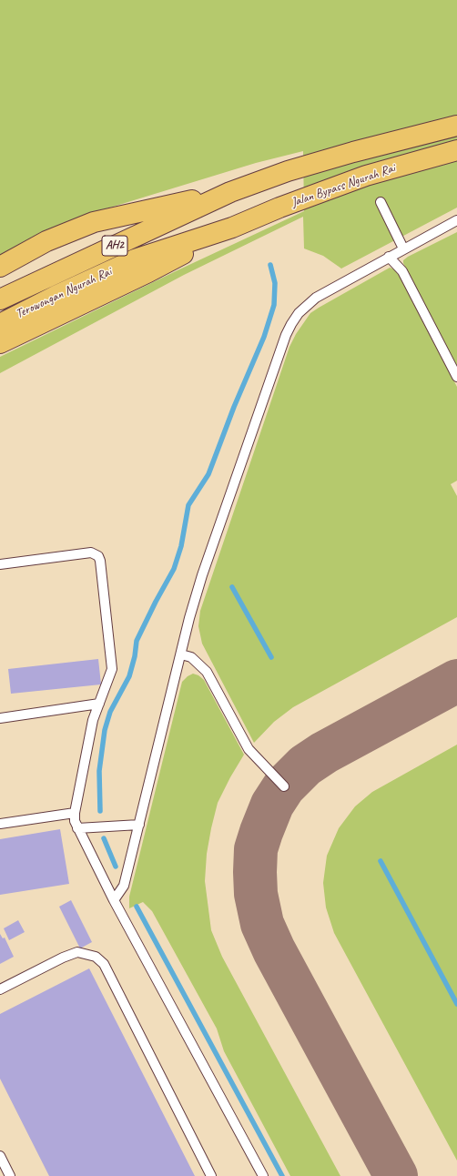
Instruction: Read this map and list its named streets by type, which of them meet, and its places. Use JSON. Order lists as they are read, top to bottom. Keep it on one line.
{"streets":{"highway":["Jalan Bypass Ngurah Rai","AH2","Terowongan Ngurah Rai"]},"crossings":[["Jalan Bypass Ngurah Rai","Terowongan Ngurah Rai"]]}
